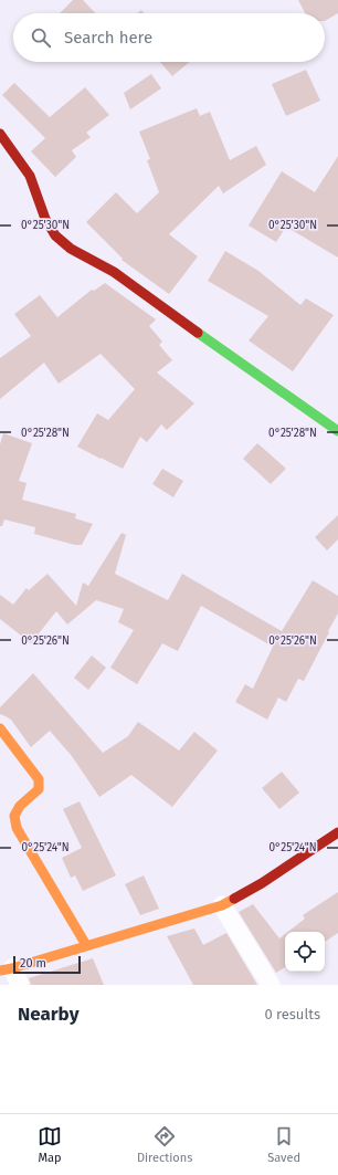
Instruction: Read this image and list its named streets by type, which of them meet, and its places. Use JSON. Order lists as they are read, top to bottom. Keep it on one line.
{"scale_bar":"20 m","page":{"search":"Search here","scale":"20 m","heading":["Nearby","0 results"],"nav":["Map","Directions","Saved"]},"coordinates":["0°25'30\"N","0°25'28\"N","0°25'26\"N","0°25'24\"N"]}
